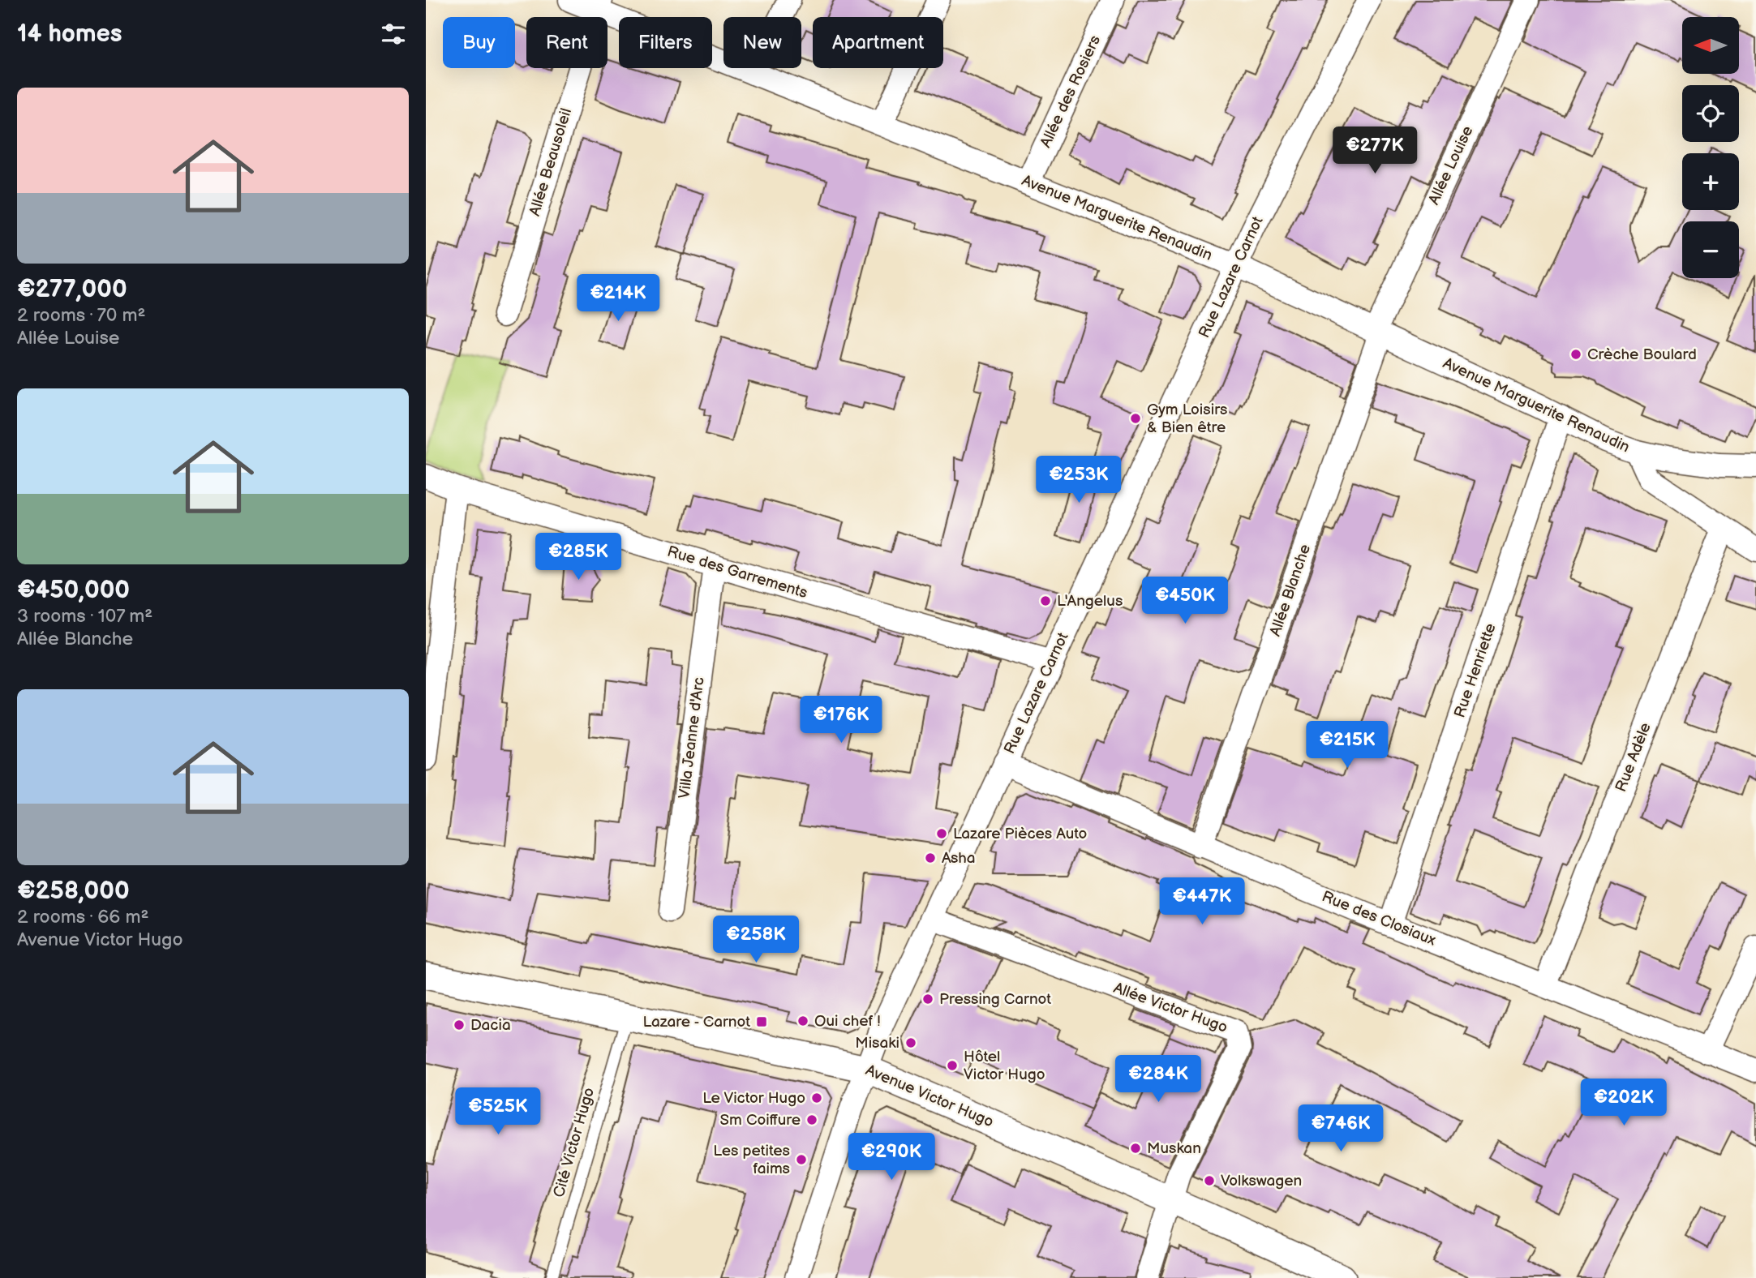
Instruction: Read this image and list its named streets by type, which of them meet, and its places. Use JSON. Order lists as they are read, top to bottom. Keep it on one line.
{"streets":{"street":["Allée des Rosiers","Allée Beausoleil","Allée Louise","Avenue Marguerite Renaudin","Rue Lazare Carnot","Rue des Garrements","Allée Blanche","Rue Henriette","Villa Jeanne d'Arc","Rue Adèle","Rue des Closiaux","Allée Victor Hugo","Avenue Victor Hugo"],"lane":["Cité Victor Hugo"]},"crossings":[["Allée des Rosiers","Avenue Marguerite Renaudin"],["Allée Beausoleil","Avenue Marguerite Renaudin"],["Allée Louise","Avenue Marguerite Renaudin"],["Allée Louise","Allée Blanche"],["Avenue Marguerite Renaudin","Rue Lazare Carnot"],["Avenue Marguerite Renaudin","Allée Blanche"],["Avenue Marguerite Renaudin","Rue Henriette"],["Rue Lazare Carnot","Rue des Garrements"],["Rue Lazare Carnot","Rue des Closiaux"],["Rue Lazare Carnot","Allée Victor Hugo"],["Rue Lazare Carnot","Avenue Victor Hugo"],["Rue des Garrements","Villa Jeanne d'Arc"],["Allée Blanche","Rue des Closiaux"],["Rue Henriette","Rue des Closiaux"],["Rue Adèle","Rue des Closiaux"],["Allée Victor Hugo","Avenue Victor Hugo"],["Avenue Victor Hugo","Cité Victor Hugo"]],"places":{"other":["Crèche Boulard","Gym Loisirs & Bien être","L'Angelus","Lazare Pièces Auto","Asha","Pressing Carnot","Oui chef !","Dacia","Misaki","Hôtel Victor Hugo","Le Victor Hugo","Sm Coiffure","Muskan","Les petites faims","Volkswagen"],"transit":["Lazare - Carnot"]},"north":"left","page":{"heading":"14 homes","map_buttons":["+","−"],"chip":["Buy","Rent","Filters","New","Apartment"],"list":[{"name":"€277,000","note":"2 rooms · 70 m² · Allée Louise"},{"name":"€450,000","note":"3 rooms · 107 m² · Allée Blanche"},{"name":"€258,000","note":"2 rooms · 66 m² · Avenue Victor Hugo"}],"price":["€277K","€214K","€253K","€285K","€450K","€176K","€215K","€447K","€258K","€284K","€202K","€525K","€746K","€290K"]}}
